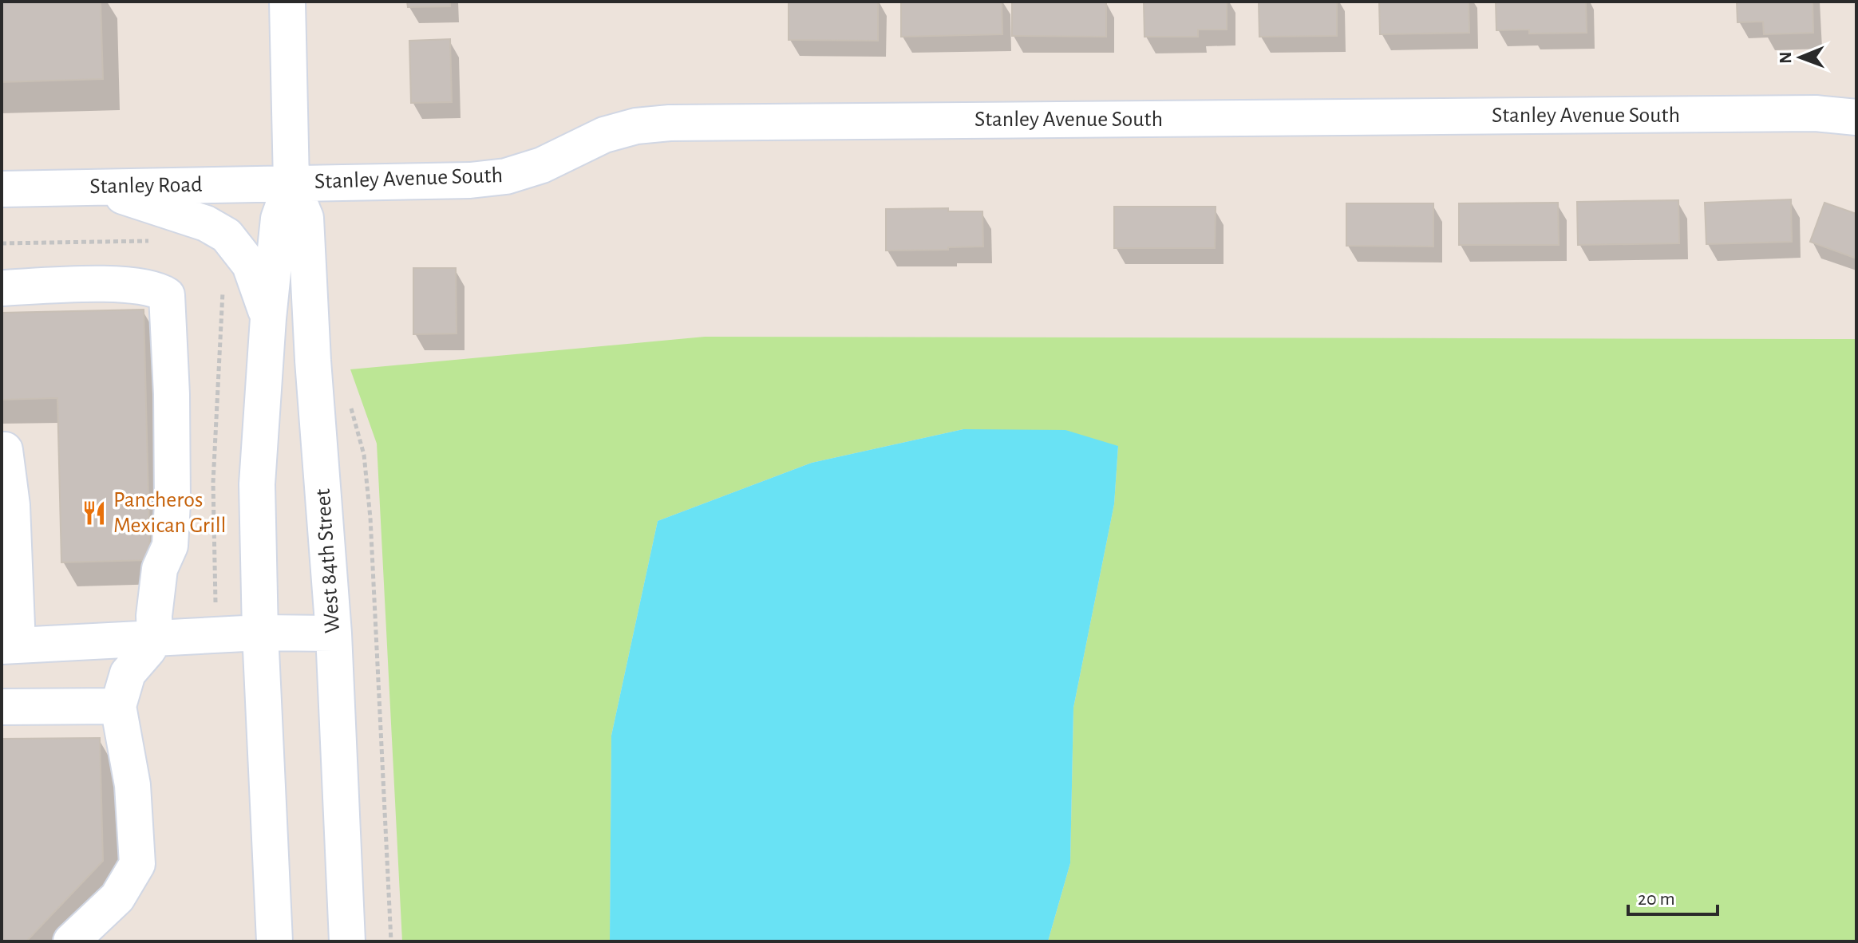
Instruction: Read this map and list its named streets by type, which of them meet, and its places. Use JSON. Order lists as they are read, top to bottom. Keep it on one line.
{"streets":{"street":["Stanley Avenue South","Stanley Road","West 84th Street"]},"crossings":[["Stanley Avenue South","Stanley Road"],["Stanley Avenue South","West 84th Street"],["Stanley Road","West 84th Street"]],"places":{"restaurant":["Pancheros Mexican Grill"]},"scale_bar":"20 m","north":"left"}
